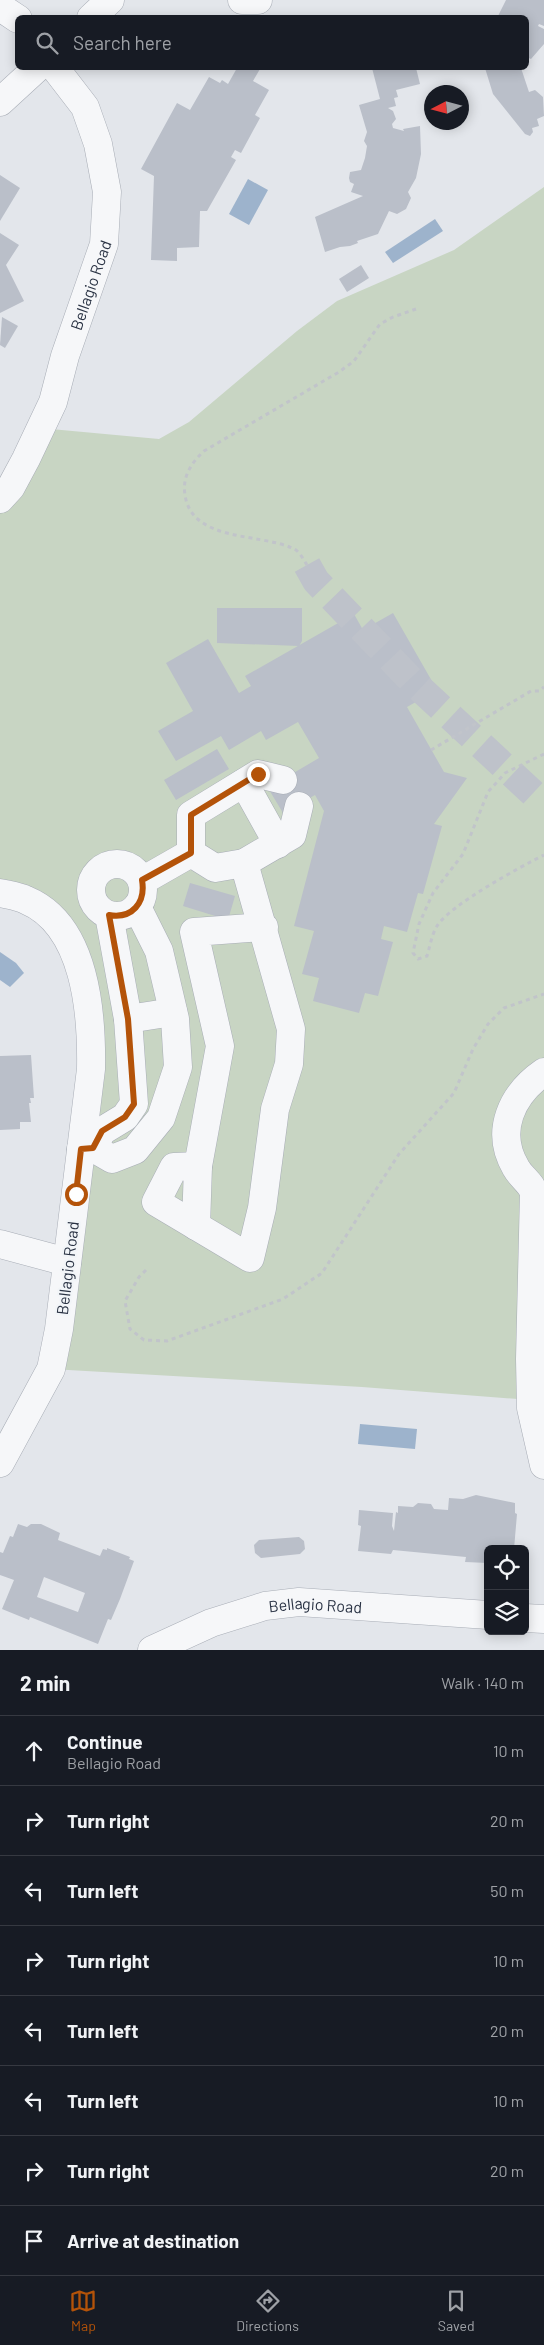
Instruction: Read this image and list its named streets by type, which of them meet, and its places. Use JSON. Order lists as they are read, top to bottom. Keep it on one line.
{"streets":{"street":["Bellagio Road"]},"north":"left","page":{"search":"Search here","heading":["2 min","Walk · 140 m"],"list":[["Continue","Bellagio Road","10 m"],["Turn right","20 m"],["Turn left","50 m"],["Turn right","10 m"],["Turn left","20 m"],["Turn left","10 m"],["Turn right","20 m"],"Arrive at destination"],"nav":["Map","Directions","Saved"]}}
